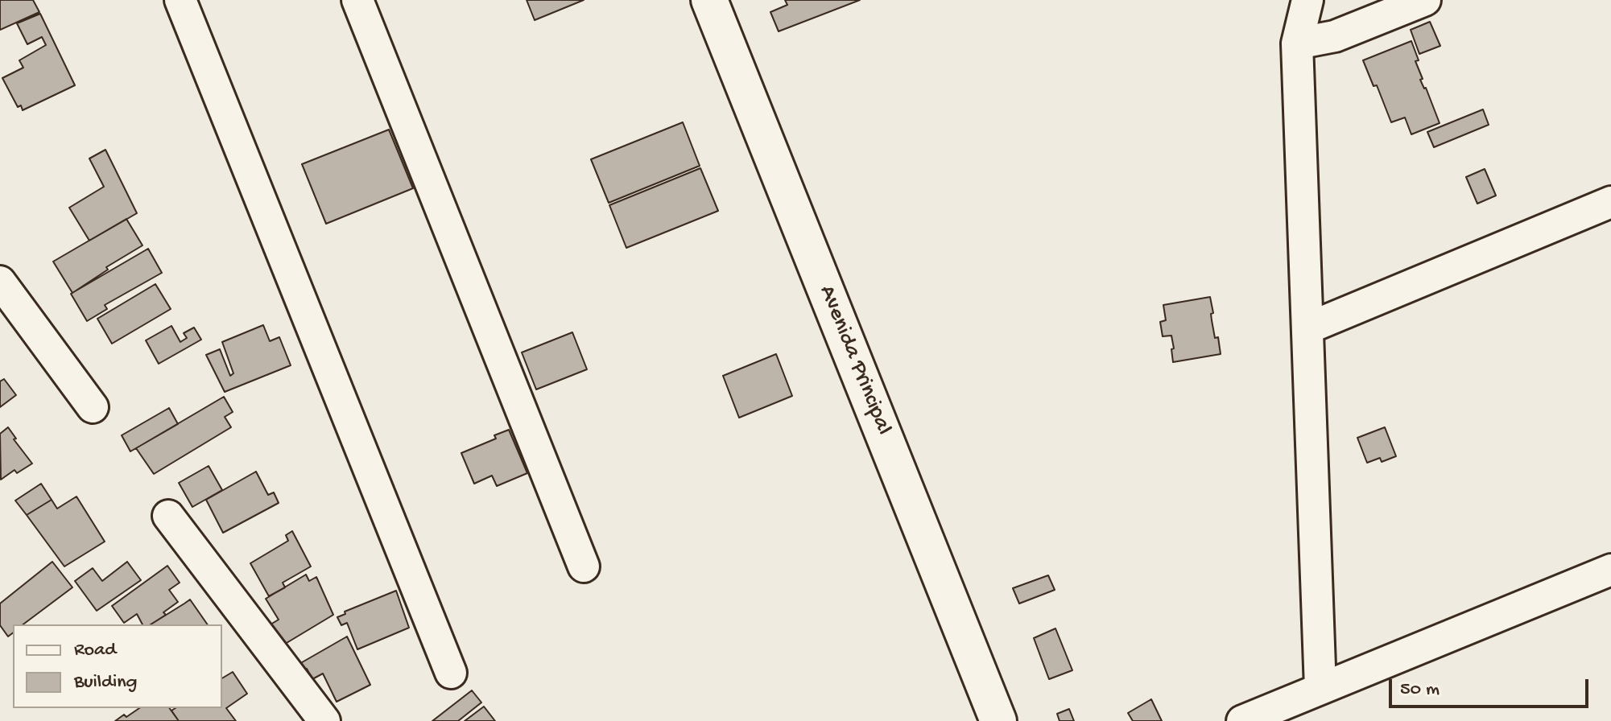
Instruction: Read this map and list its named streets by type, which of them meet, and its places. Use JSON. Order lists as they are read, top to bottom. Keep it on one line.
{"streets":{"street":["Avenida Principal"]},"legend":["Road","Building"],"scale_bar":"50 m"}
